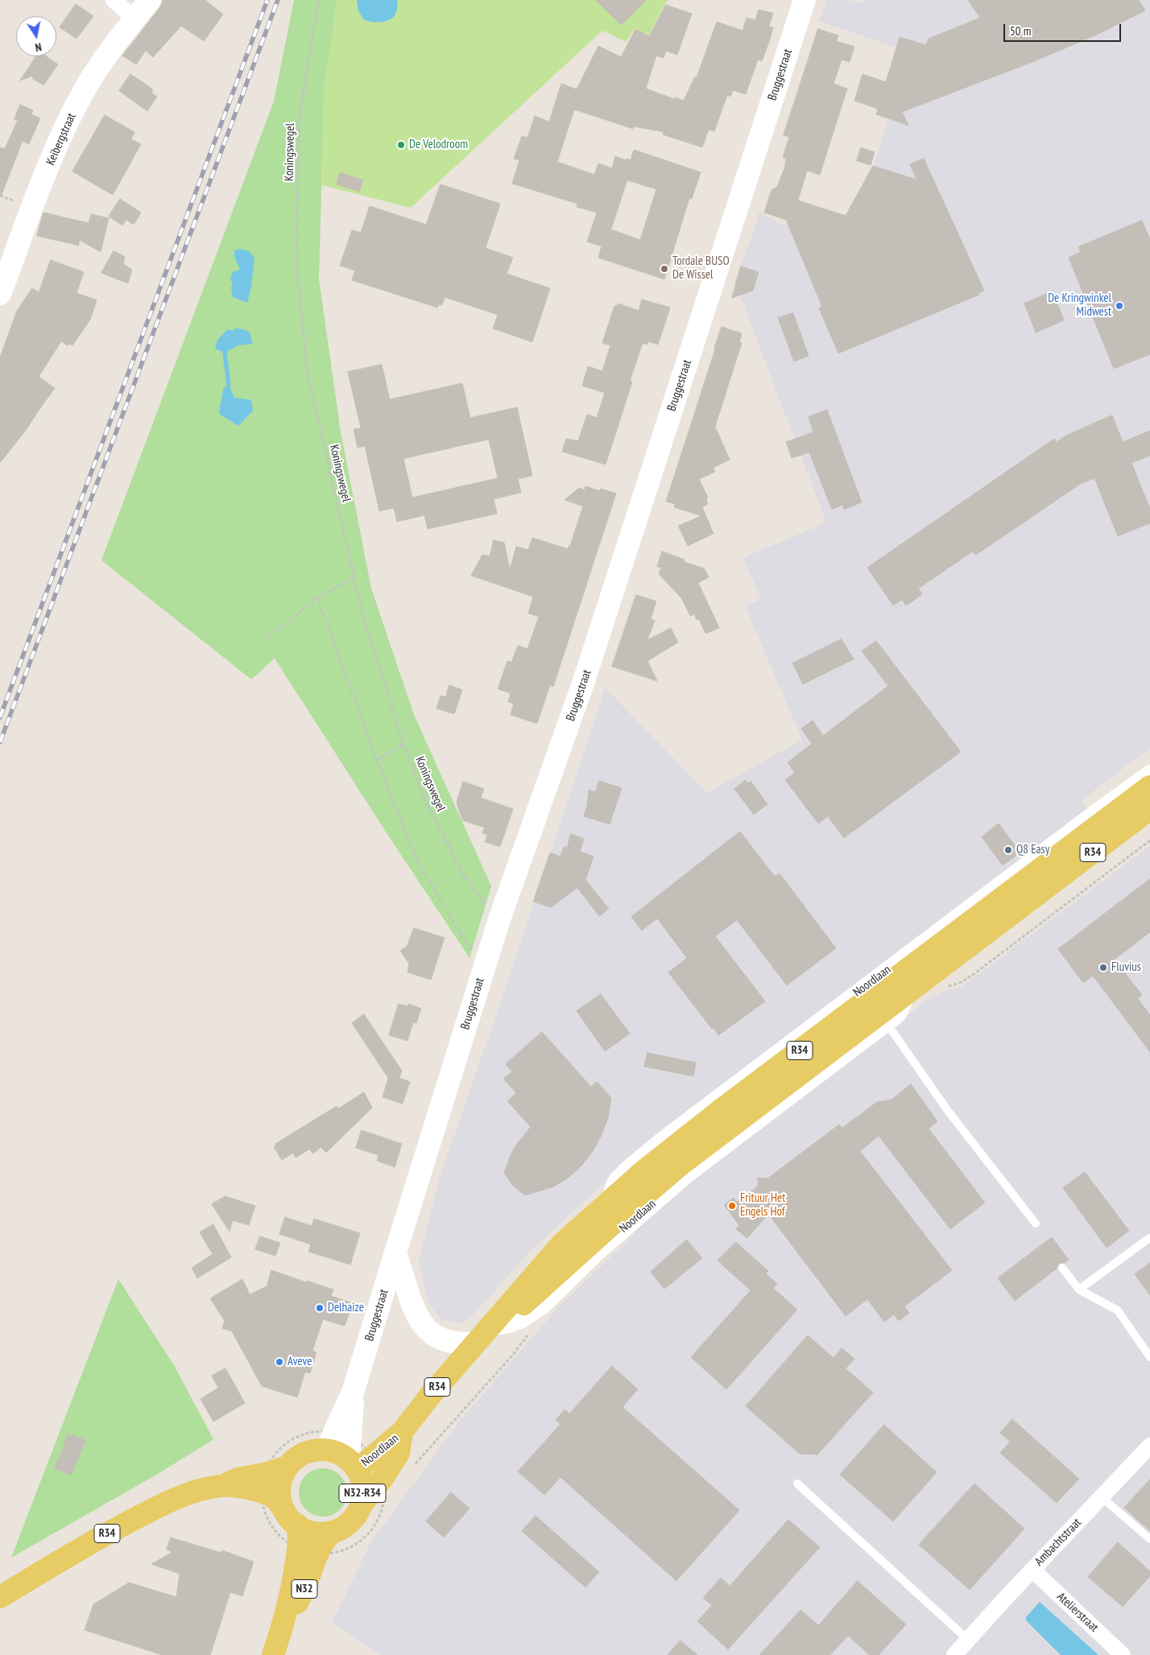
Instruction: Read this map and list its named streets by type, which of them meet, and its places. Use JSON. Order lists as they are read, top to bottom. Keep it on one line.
{"streets":{"main road":["R34","Noordlaan","N32-R34","N32"],"street":["Bruggestraat","Keibergstraat","Ambachtstraat","Atelierstraat"],"path":["Koningswegel"]},"crossings":[["Bruggestraat","Koningswegel"],["Bruggestraat","R34"],["Bruggestraat","Noordlaan"],["Bruggestraat","N32-R34"],["Bruggestraat","N32"],["R34","Noordlaan"],["R34","N32-R34"],["R34","N32"],["Noordlaan","N32-R34"],["Noordlaan","N32"],["N32-R34","N32"],["Ambachtstraat","Atelierstraat"]],"places":["De Velodroom","Tordale BUSO De Wissel","De Kringwinkel Midwest","Q8 Easy","Fluvius","Frituur Het Engels Hof","Delhaize","Aveve"],"scale_bar":"50 m","north":"bottom"}
